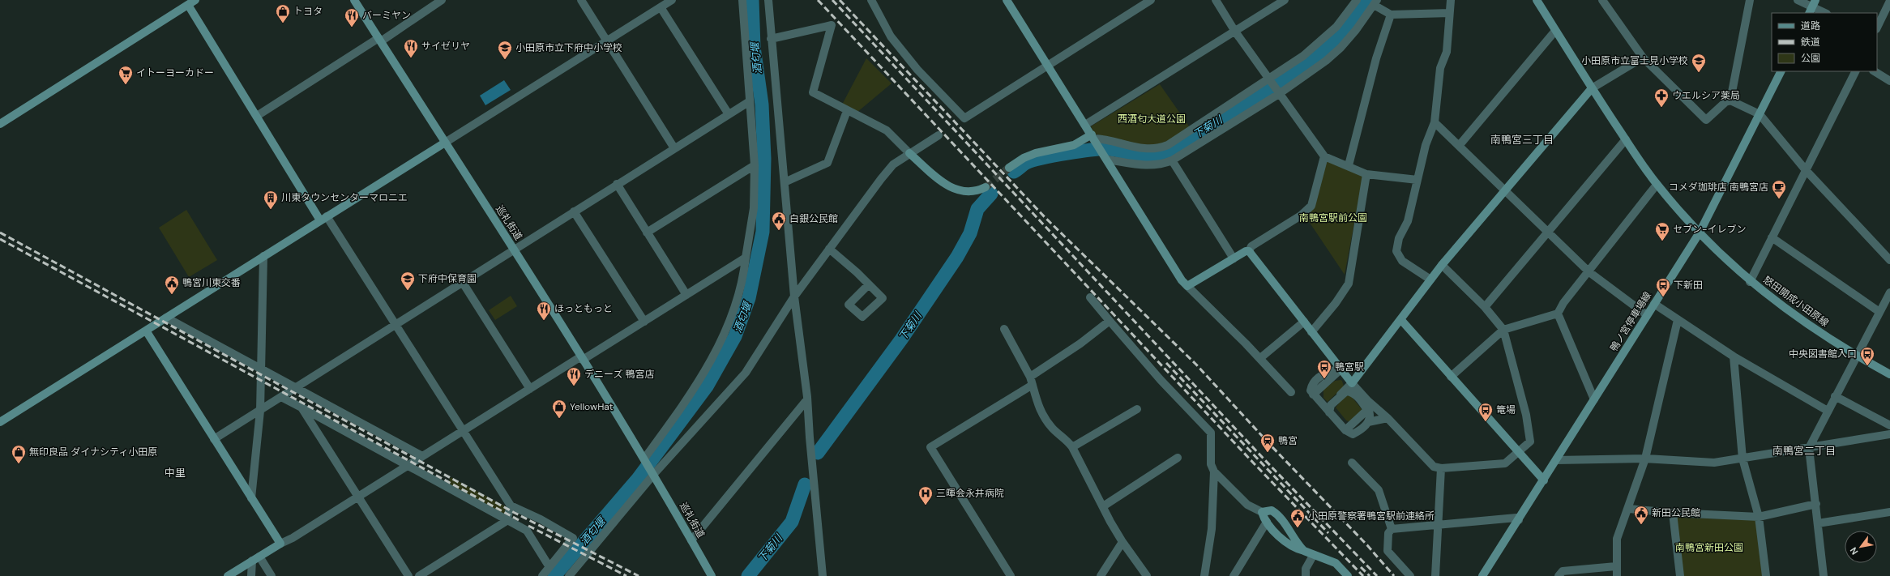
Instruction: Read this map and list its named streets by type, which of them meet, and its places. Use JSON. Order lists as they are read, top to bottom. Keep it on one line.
{"streets":{"street":["巡礼街道","怒田開成小田原線","鴨ノ宮停車場線"]},"crossings":[["怒田開成小田原線","鴨ノ宮停車場線"]],"districts":["南鴨宮三丁目","南鴨宮二丁目","中里"],"water":["酒匂堰","下菊川"],"parks":["西酒匂大道公園","南鴨宮駅前公園","南鴨宮新田公園"],"places":{"shop":["トヨタ","YellowHat","無印良品 ダイナシティ小田原"],"restaurant":["バーミヤン","サイゼリヤ","ほっともっと","デニーズ 鴨宮店"],"school or university":["小田原市立下府中小学校","小田原市立富士見小学校","下府中保育園"],"supermarket":["イトーヨーカドー","セブン-イレブン"],"pharmacy":["ウエルシア薬局"],"cafe":["コメダ珈琲店 南鴨宮店"],"building":["川東タウンセンターマロニエ"],"public building":["白銀公民館","鴨宮川東交番","新田公民館","小田原警察署鴨宮駅前連絡所"],"bus stop":["下新田","中央図書館入口","鴨宮駅","篭場"],"station":["鴨宮"],"hospital":["三暉会永井病院"]},"legend":["道路","鉄道","公園"],"north":"bottom left"}
